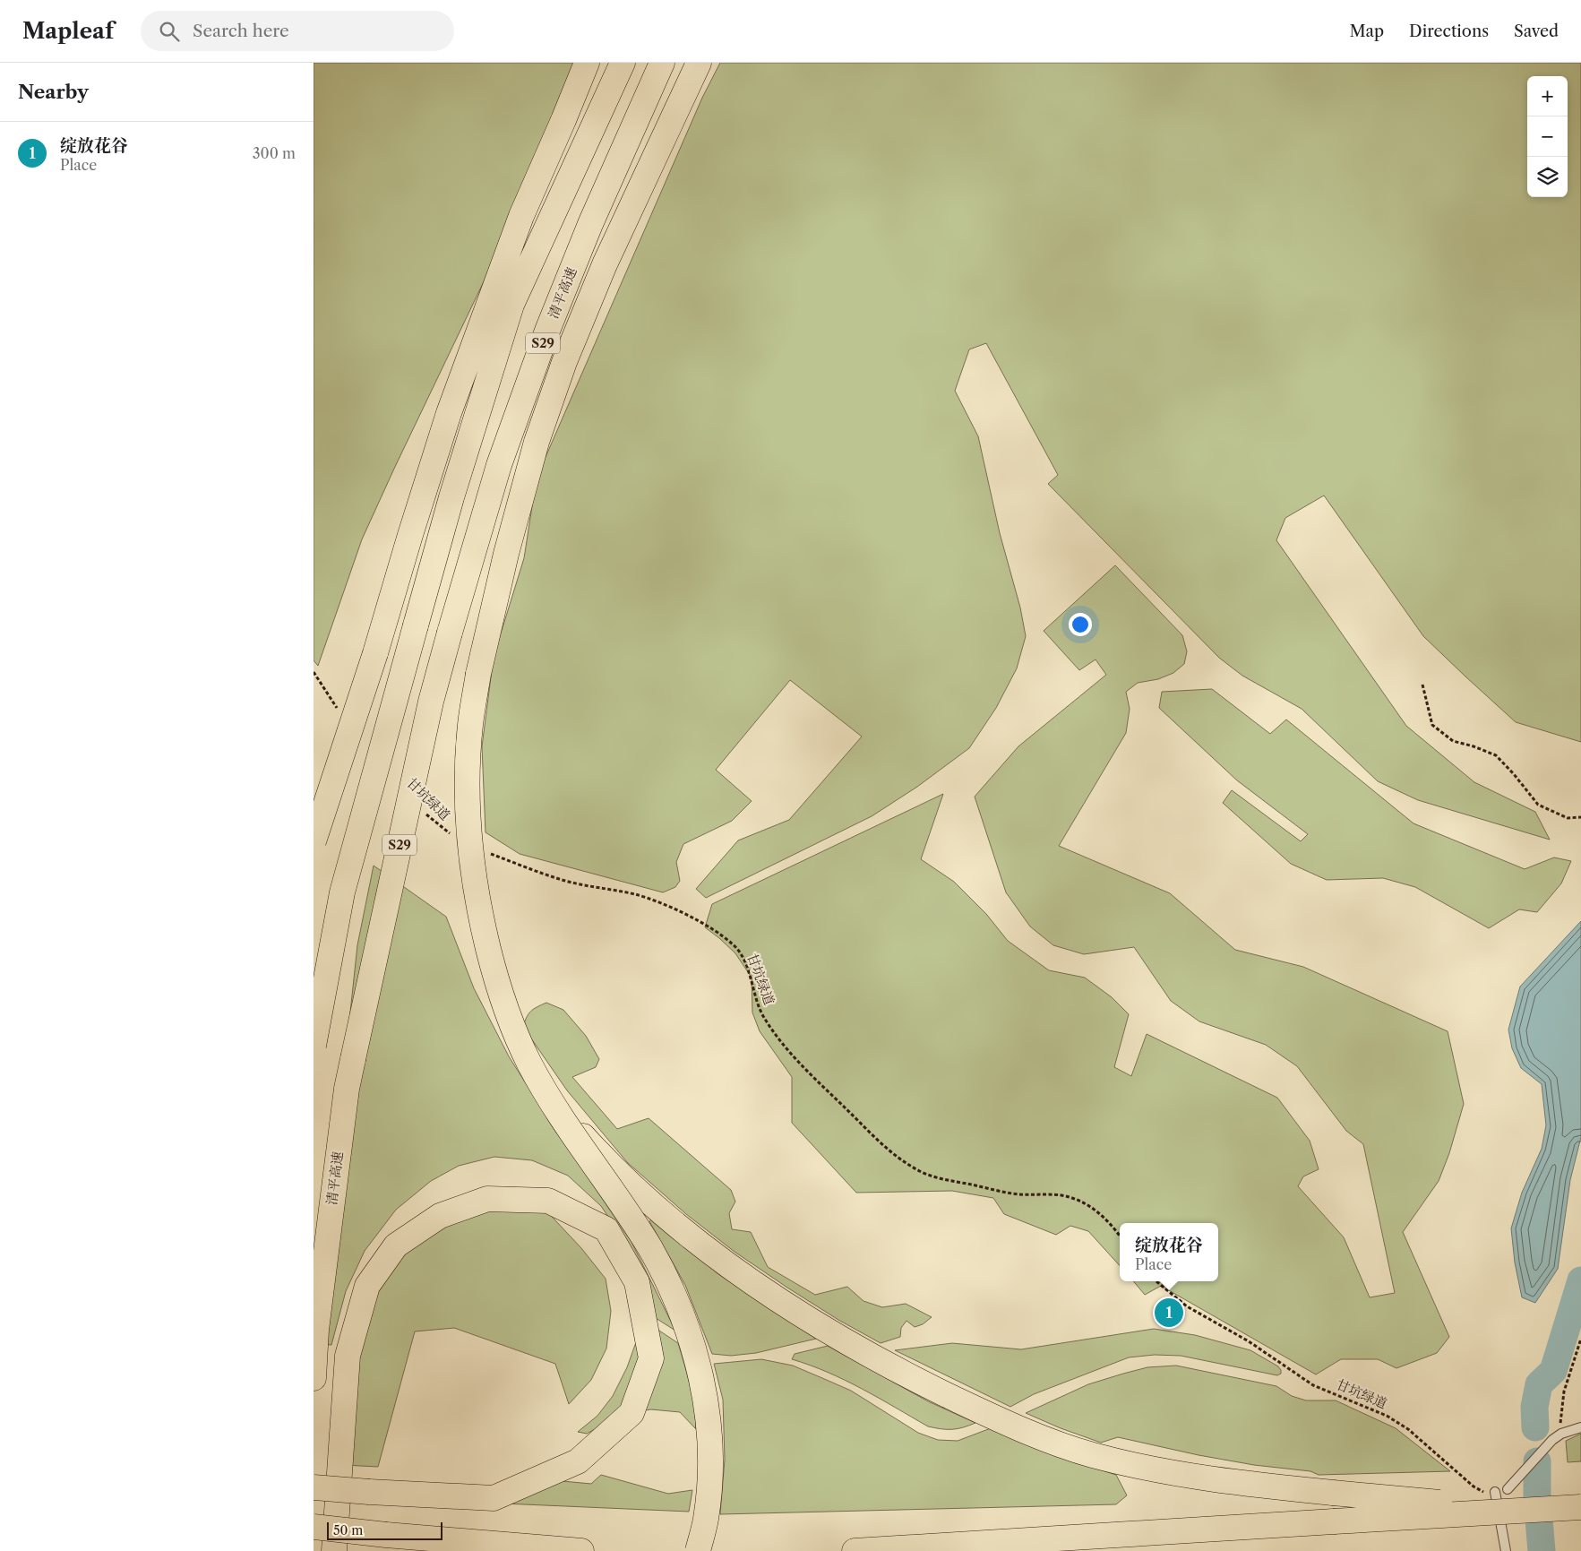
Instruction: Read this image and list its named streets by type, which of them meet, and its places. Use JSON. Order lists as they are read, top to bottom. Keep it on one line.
{"streets":{"highway":["清平高速","S29"],"path":["甘坑绿道"]},"scale_bar":"50 m","page":{"header":"Mapleaf","search":"Search here","nav":["Map","Directions","Saved"],"heading":"Nearby","map_buttons":["+","−"],"list":[{"mark":"1","name":"绽放花谷","note":"Place","value":"300 m"}],"popup":["绽放花谷","Place"],"pins":"1","scale":"50 m"}}
